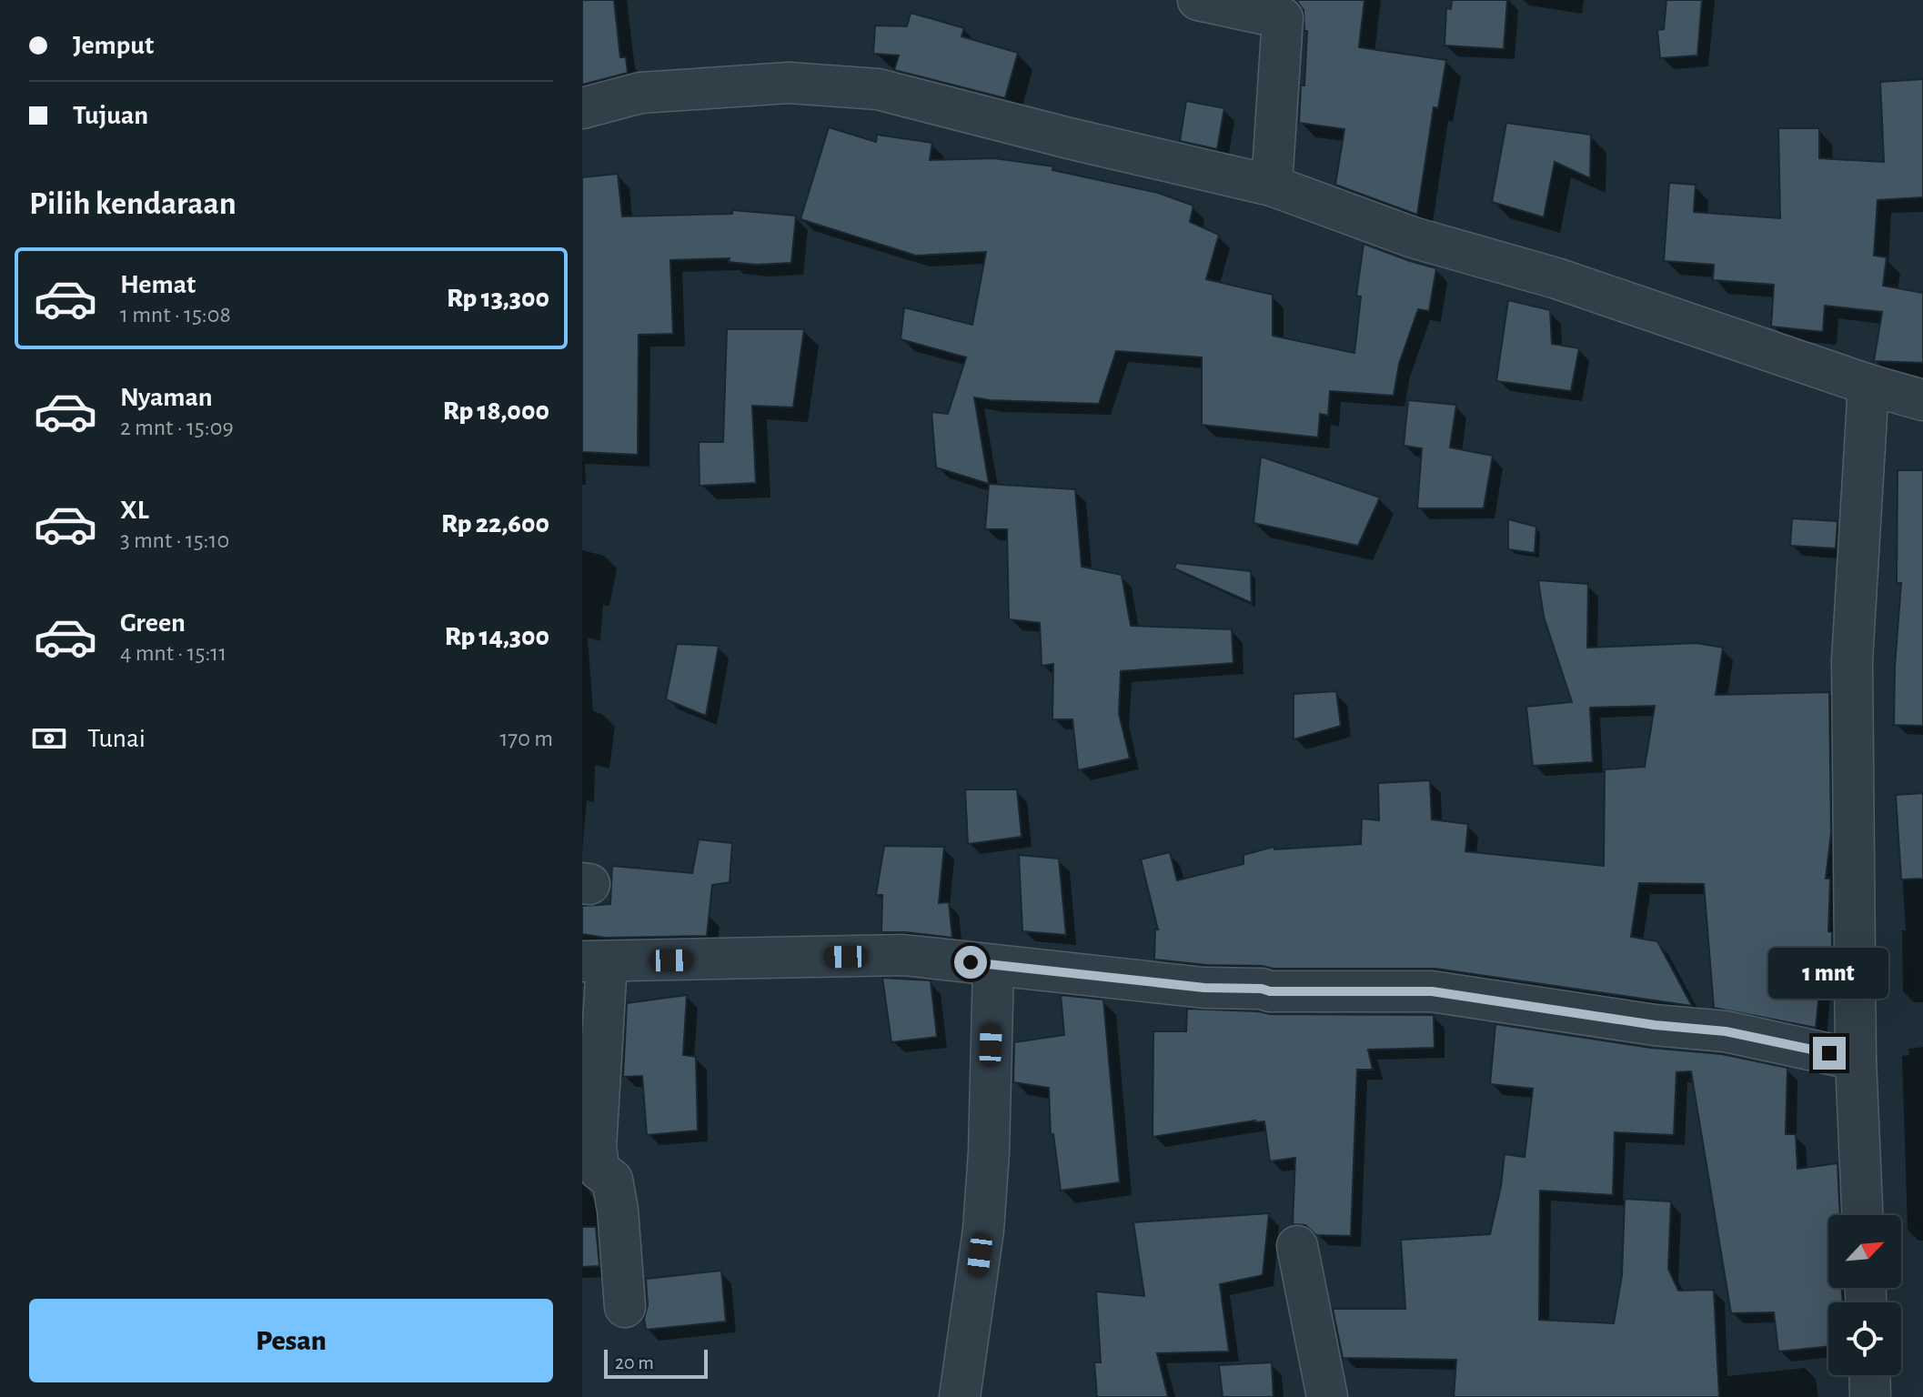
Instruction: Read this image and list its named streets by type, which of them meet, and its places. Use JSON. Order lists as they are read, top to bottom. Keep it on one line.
{"scale_bar":"20 m","north":"top right","page":{"banner":["Jemput","Tujuan"],"heading":"Pilih kendaraan","list":[{"name":"Hemat","note":"1 mnt · 15:08","value":"Rp 13,300"},{"name":"Nyaman","note":"2 mnt · 15:09","value":"Rp 18,000"},{"name":"XL","note":"3 mnt · 15:10","value":"Rp 22,600"},{"name":"Green","note":"4 mnt · 15:11","value":"Rp 14,300"}],"pay":["Tunai","170 m"],"bubble":"1 mnt","buttons":"Pesan","scale":"20 m"}}
